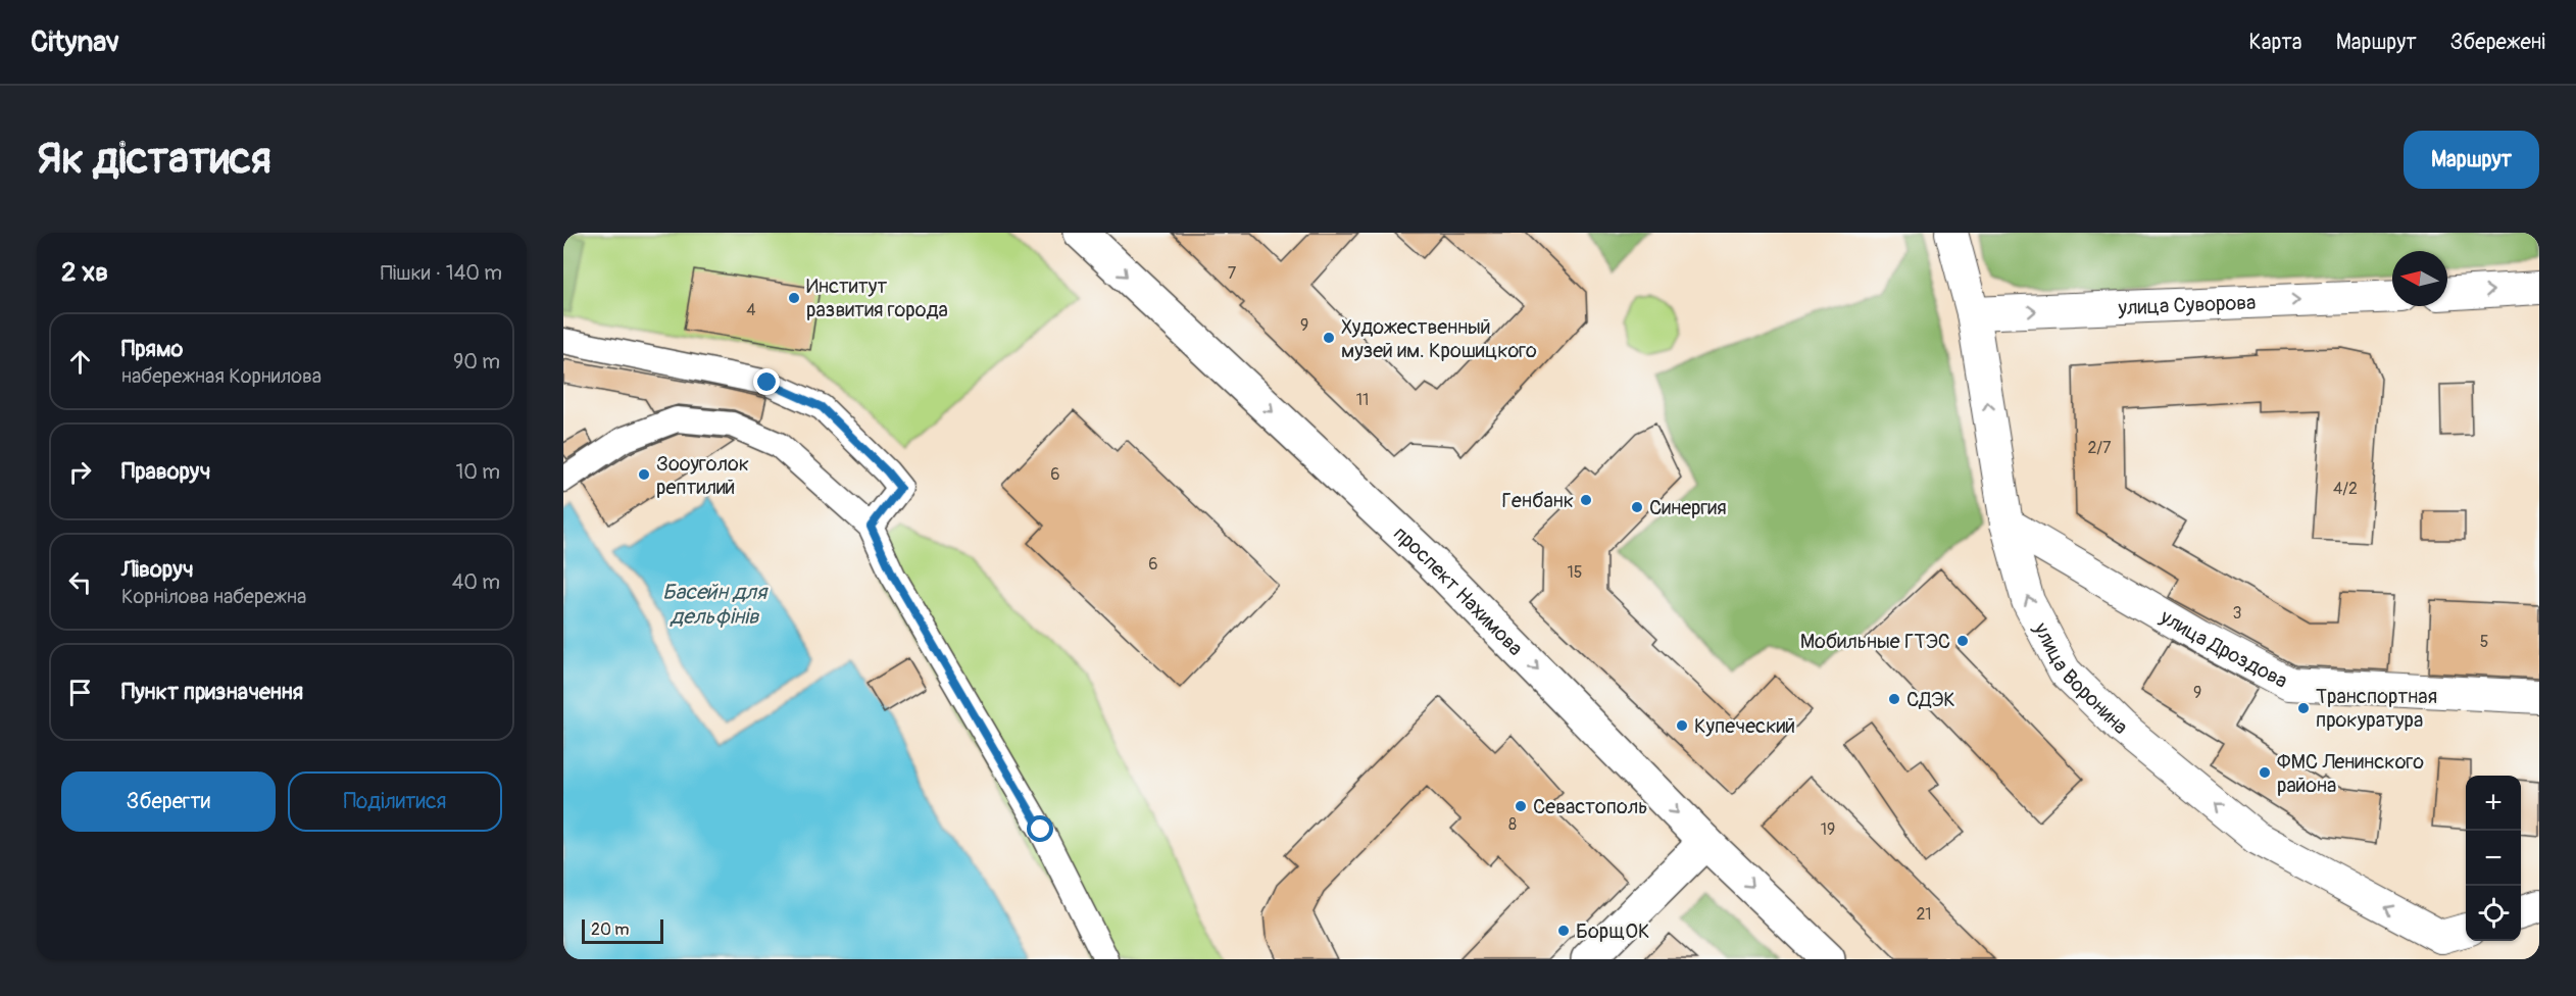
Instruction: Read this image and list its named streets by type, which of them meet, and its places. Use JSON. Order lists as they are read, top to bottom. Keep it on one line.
{"streets":{"main road":["проспект Нахимова"],"street":["улица Суворова","улица Дроздова","улица Воронина"]},"crossings":[["улица Суворова","улица Воронина"],["улица Дроздова","улица Воронина"]],"one_way":["улица Суворова","проспект Нахимова","улица Воронина"],"water":["Басейн для дельфiнiв"],"places":["Институт развития города","Художественный музей им. Крошицкого","Зооуголок рептилий","Генбанк","Синергия","Мобильные ГТЭС","СДЭК","Транспортная прокуратура","Купеческий","ФМС Ленинского района","Севастополь","БорщОК"],"house_numbers":["7","4","9","11","2/7","6","4/2","6","15","3","5","9","8","19","21"],"scale_bar":"20 m","north":"left","page":{"header":"Citynav","nav":["Карта","Маршрут","Збережені"],"buttons":["Маршрут",["Зберегти","Поділитися"]],"title":"Як дістатися","heading":["2 хв","Пішки · 140 m"],"list":[["Прямо","набережная Корнилова","90 m"],["Праворуч","10 m"],["Ліворуч","Корнілова набережна","40 m"],"Пункт призначення"],"map_buttons":["+","−"],"scale":"20 m"}}
